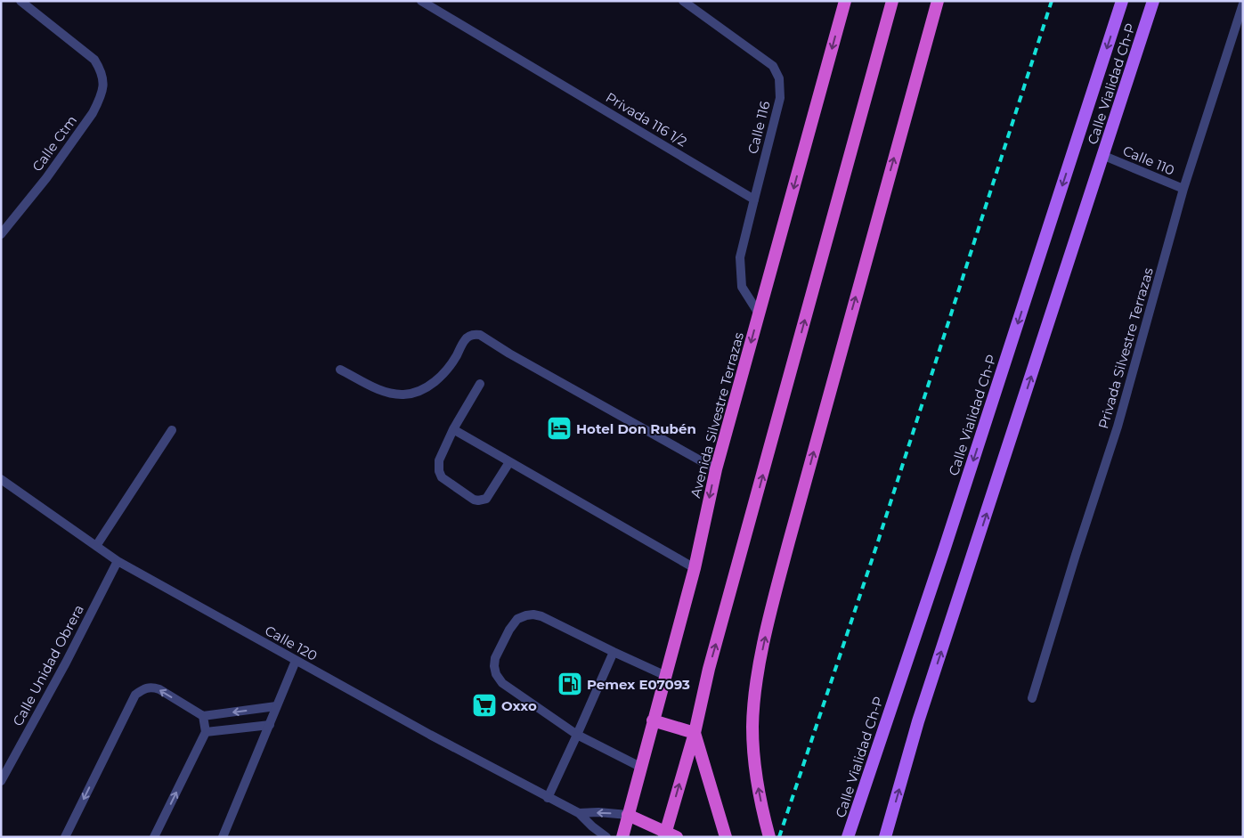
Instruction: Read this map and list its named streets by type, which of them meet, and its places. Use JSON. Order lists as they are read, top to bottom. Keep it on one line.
{"streets":{"highway":["Avenida Silvestre Terrazas"],"main road":["Calle Vialidad Ch-P"],"street":["Privada 116 1/2","Calle 116","Calle Ctm","Calle 110","Privada Silvestre Terrazas","Calle 120","Calle Unidad Obrera"]},"crossings":[["Calle Vialidad Ch-P","Calle 110"],["Privada 116 1/2","Calle 116"],["Calle 110","Privada Silvestre Terrazas"],["Avenida Silvestre Terrazas","Calle 120"],["Calle 120","Calle Unidad Obrera"]],"places":{"hotel":["Hotel Don Rubén"],"fuel station":["Pemex E07093"],"supermarket":["Oxxo"]}}
